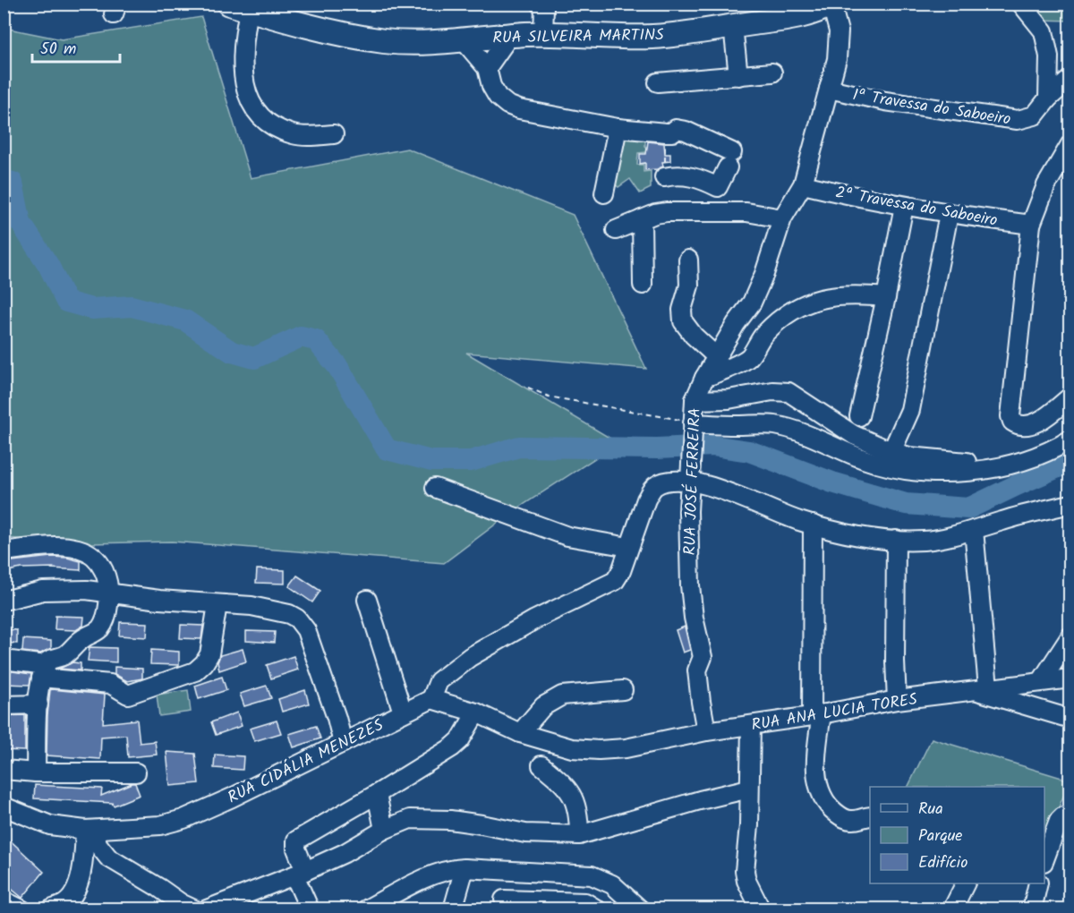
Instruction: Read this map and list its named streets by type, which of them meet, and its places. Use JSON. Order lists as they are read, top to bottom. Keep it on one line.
{"streets":{"main road":["RUA SILVEIRA MARTINS"],"street":["1ª Travessa do Saboeiro","2ª Travessa do Saboeiro","RUA JOSÉ FERREIRA","RUA ANA LUCIA TORES","RUA CIDÁLIA MENEZES"]},"crossings":[["RUA SILVEIRA MARTINS","RUA JOSÉ FERREIRA"],["1ª Travessa do Saboeiro","RUA JOSÉ FERREIRA"],["2ª Travessa do Saboeiro","RUA JOSÉ FERREIRA"],["RUA JOSÉ FERREIRA","RUA ANA LUCIA TORES"]],"legend":["Rua","Parque","Edifício"],"scale_bar":"50 m"}
